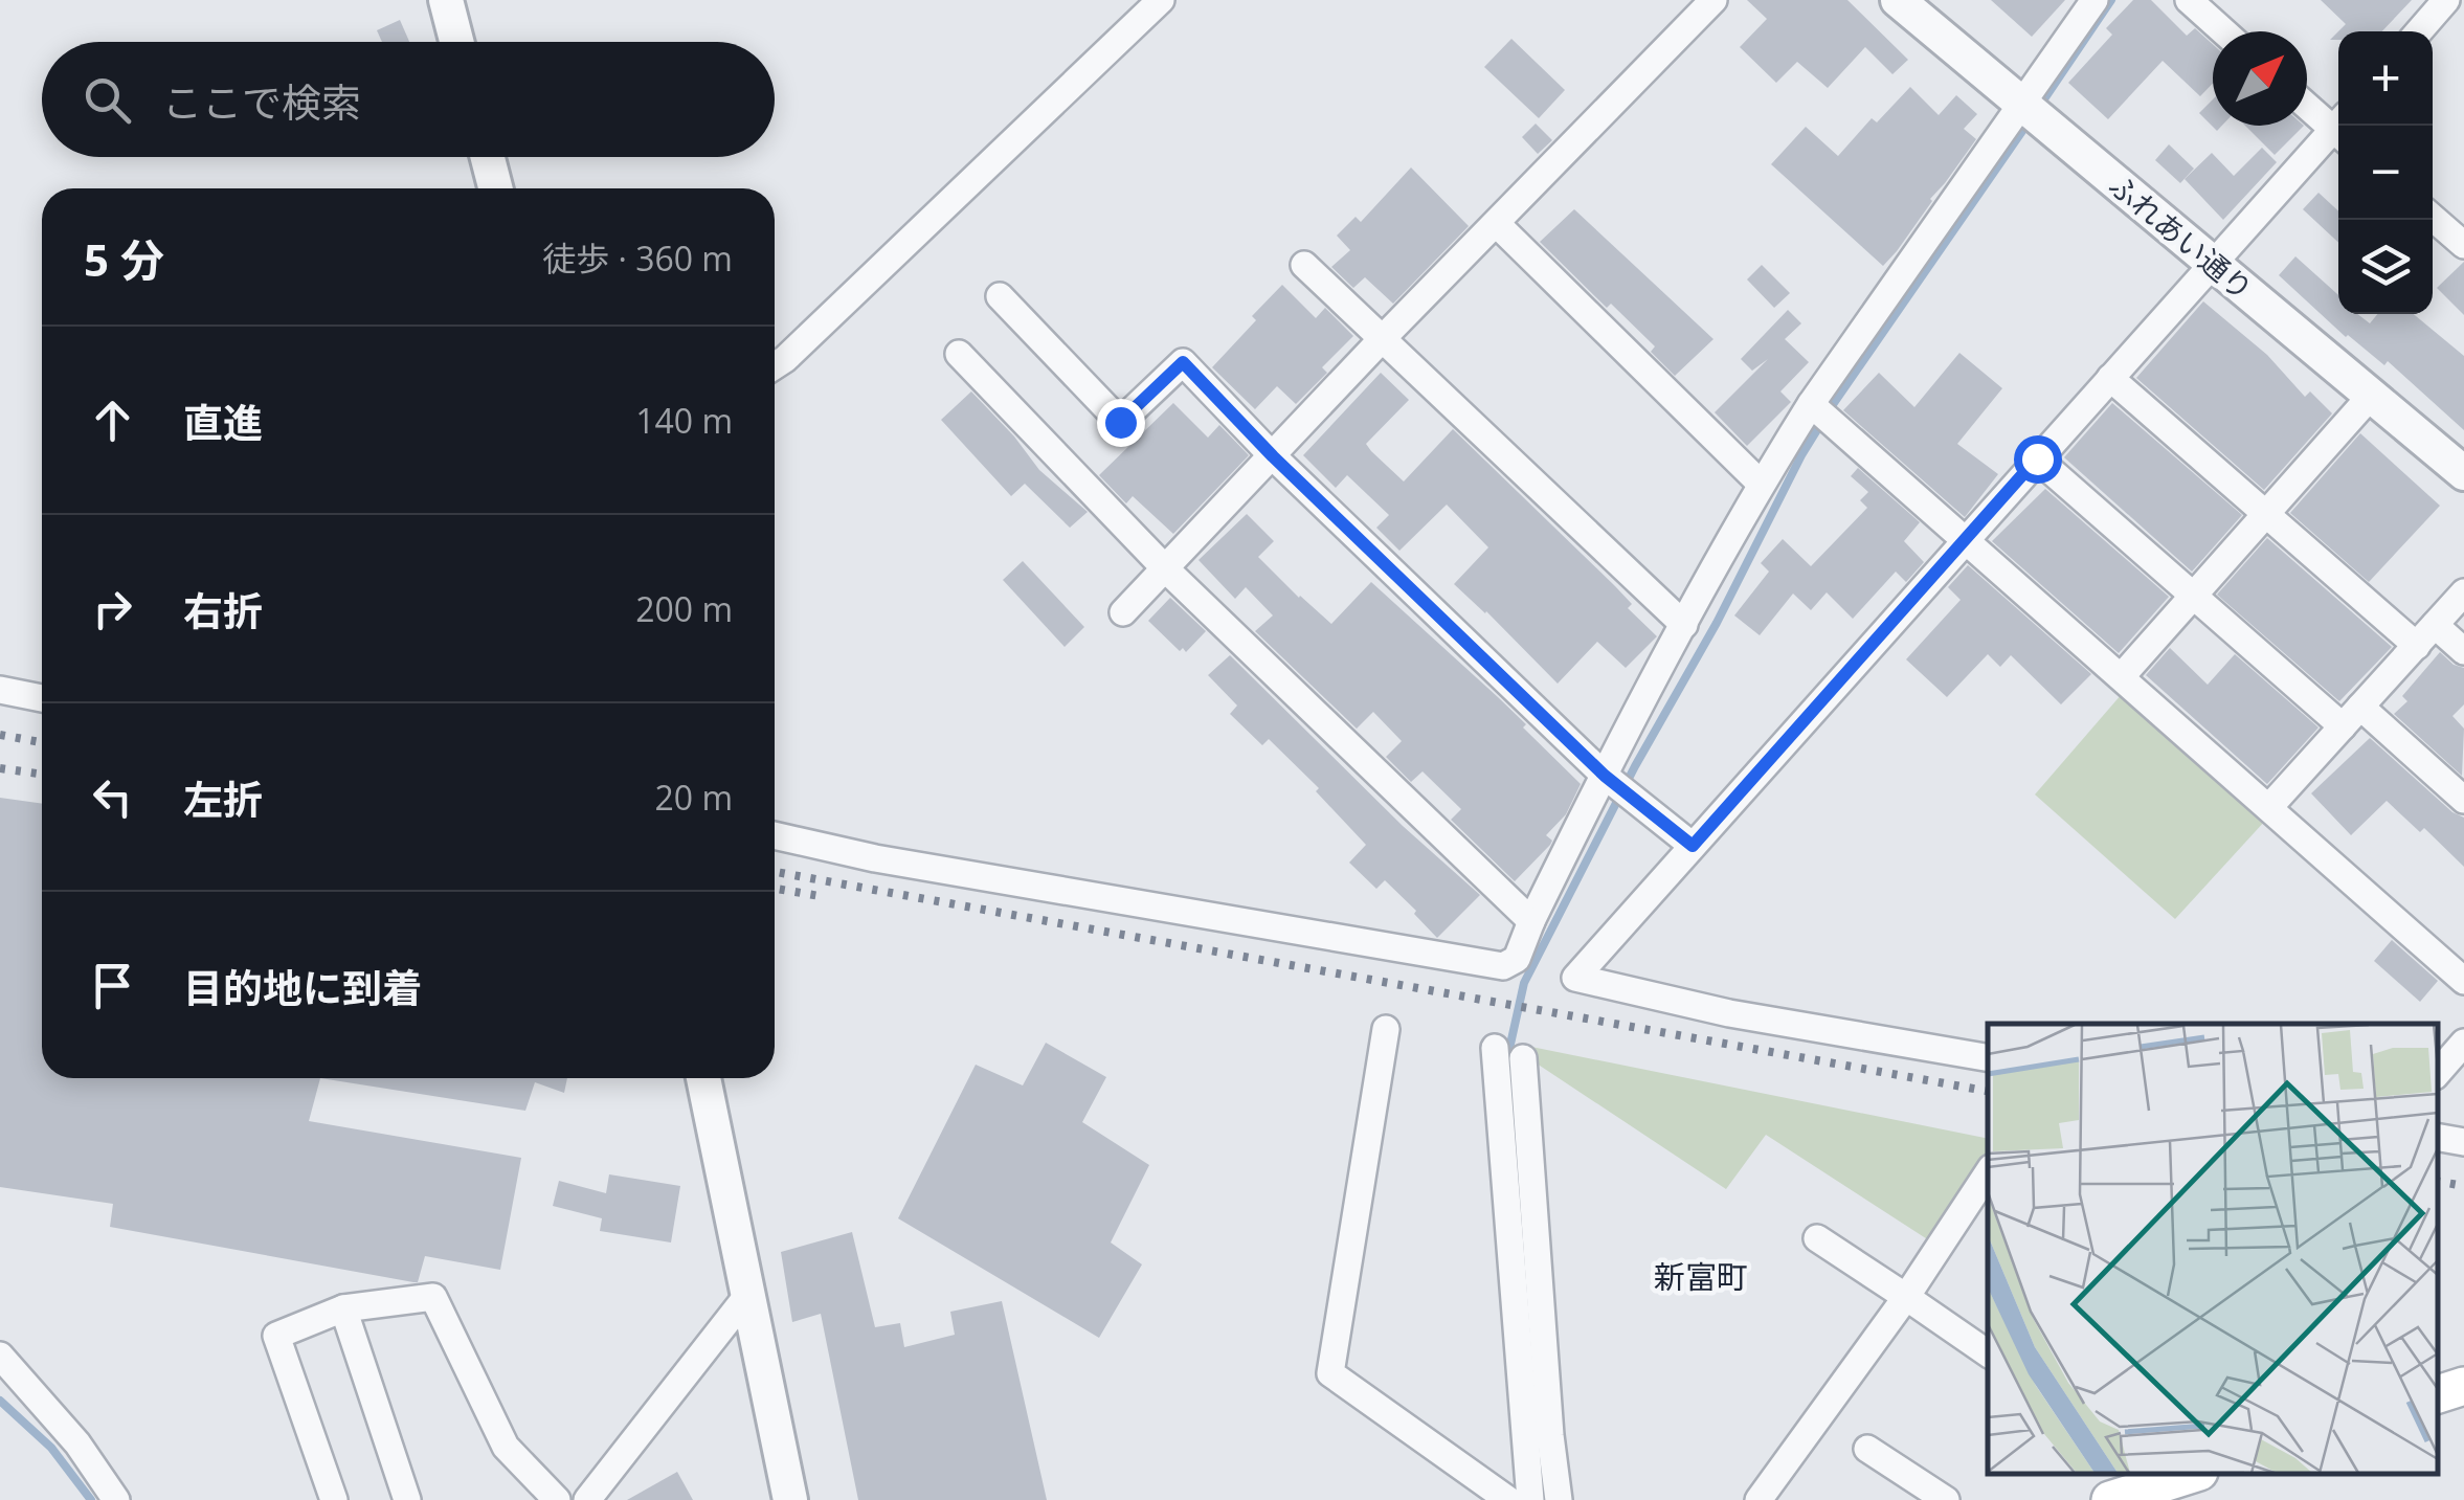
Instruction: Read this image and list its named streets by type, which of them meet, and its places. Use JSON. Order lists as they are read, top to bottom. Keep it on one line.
{"streets":{"street":["ふれあい通り"]},"districts":["新富町"],"north":"top right","page":{"map_buttons":["+","−"],"search":"ここで検索","heading":["5 分","徒歩 · 360 m"],"list":[["直進","140 m"],["右折","200 m"],["左折","20 m"],"目的地に到着"]}}
